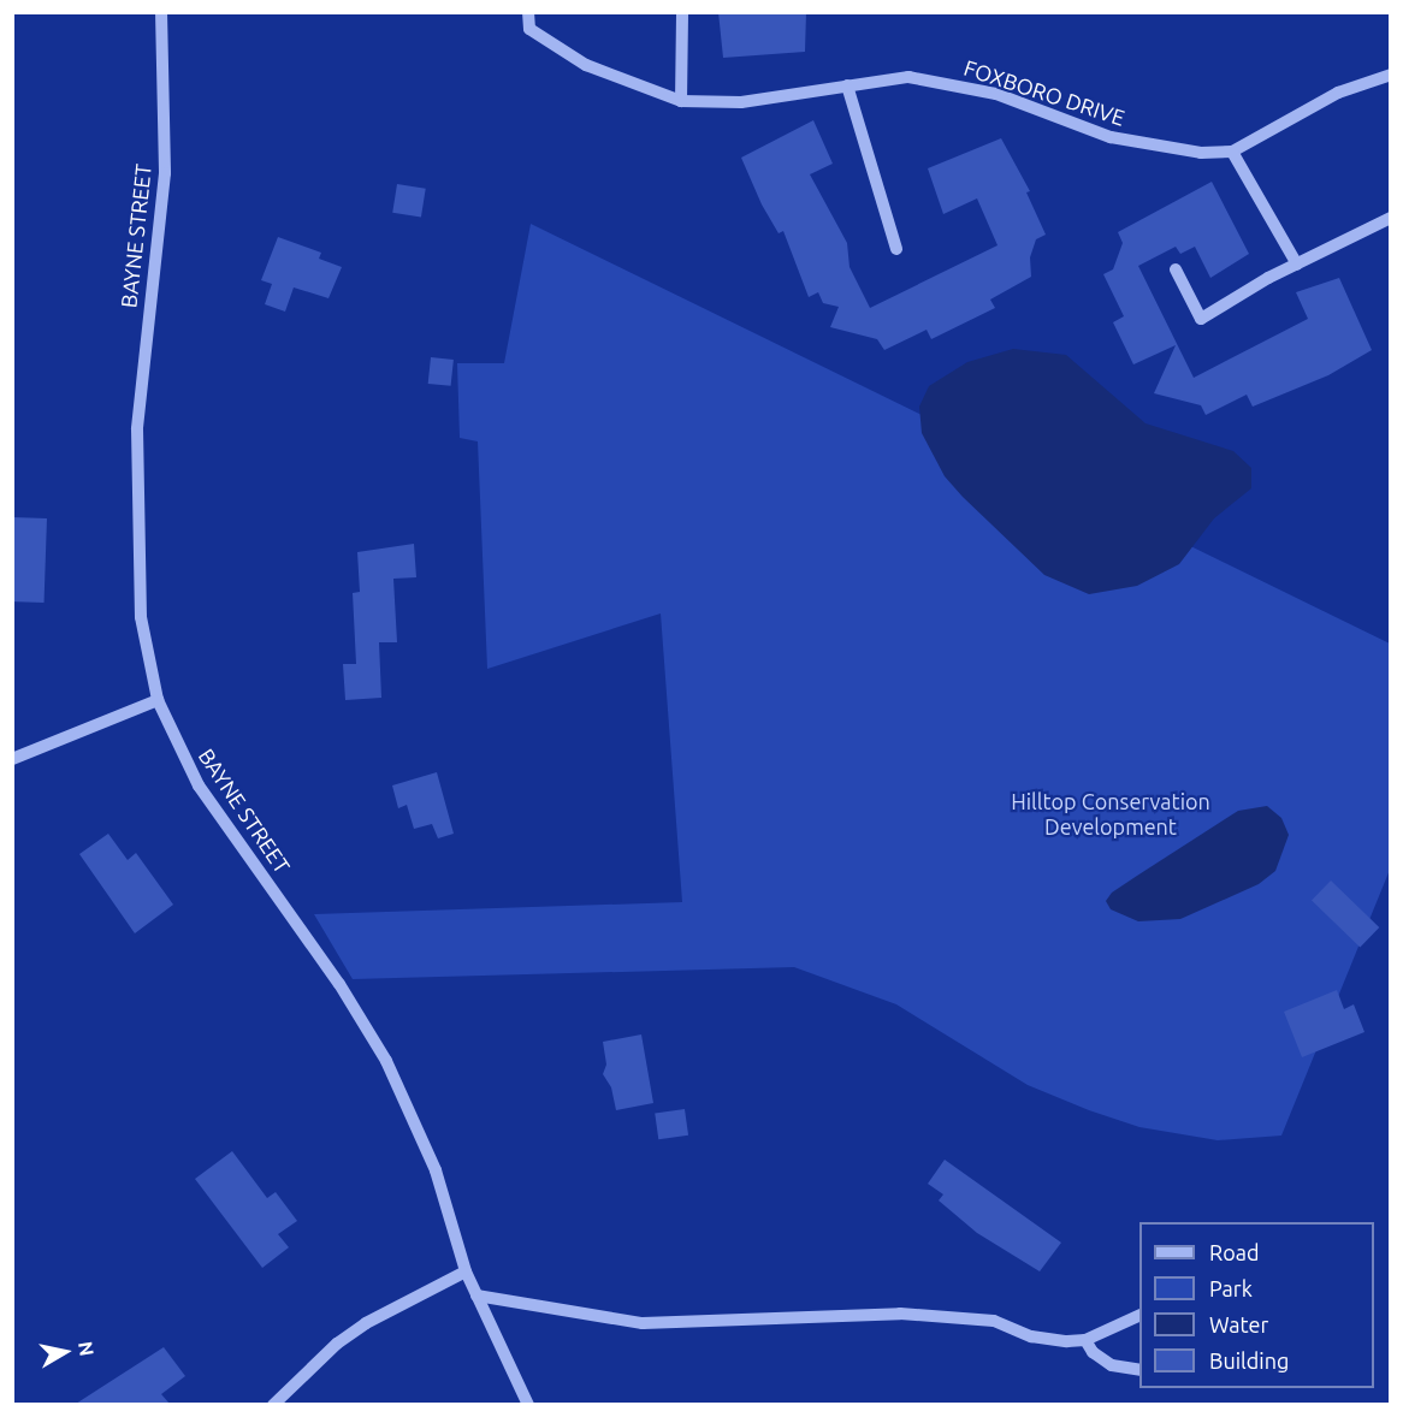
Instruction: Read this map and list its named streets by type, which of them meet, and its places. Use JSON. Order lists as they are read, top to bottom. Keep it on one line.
{"streets":{"street":["FOXBORO DRIVE","BAYNE STREET"]},"parks":["Hilltop Conservation Development"],"legend":["Road","Park","Water","Building"],"north":"right"}
